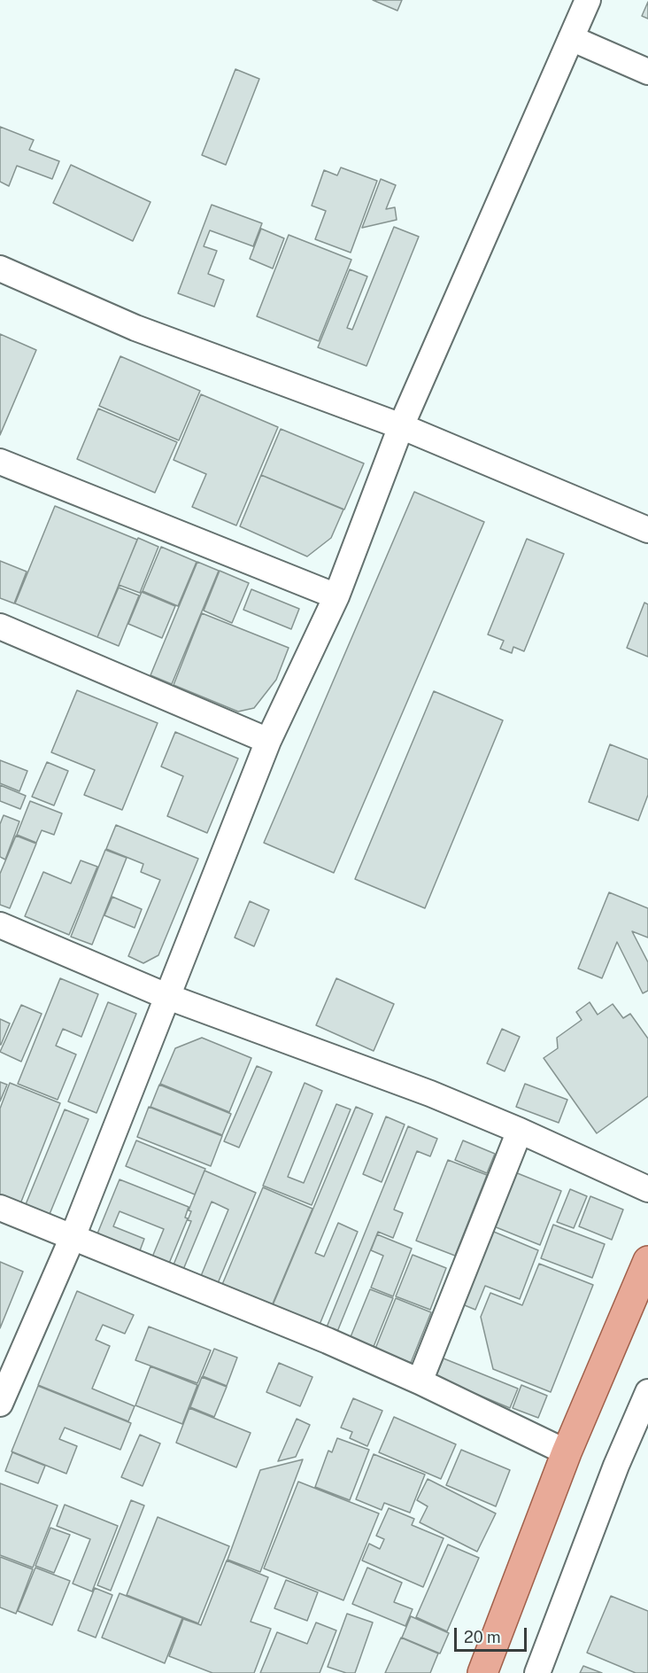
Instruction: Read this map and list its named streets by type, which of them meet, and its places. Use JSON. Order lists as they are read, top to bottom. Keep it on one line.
{"scale_bar":"20 m"}
